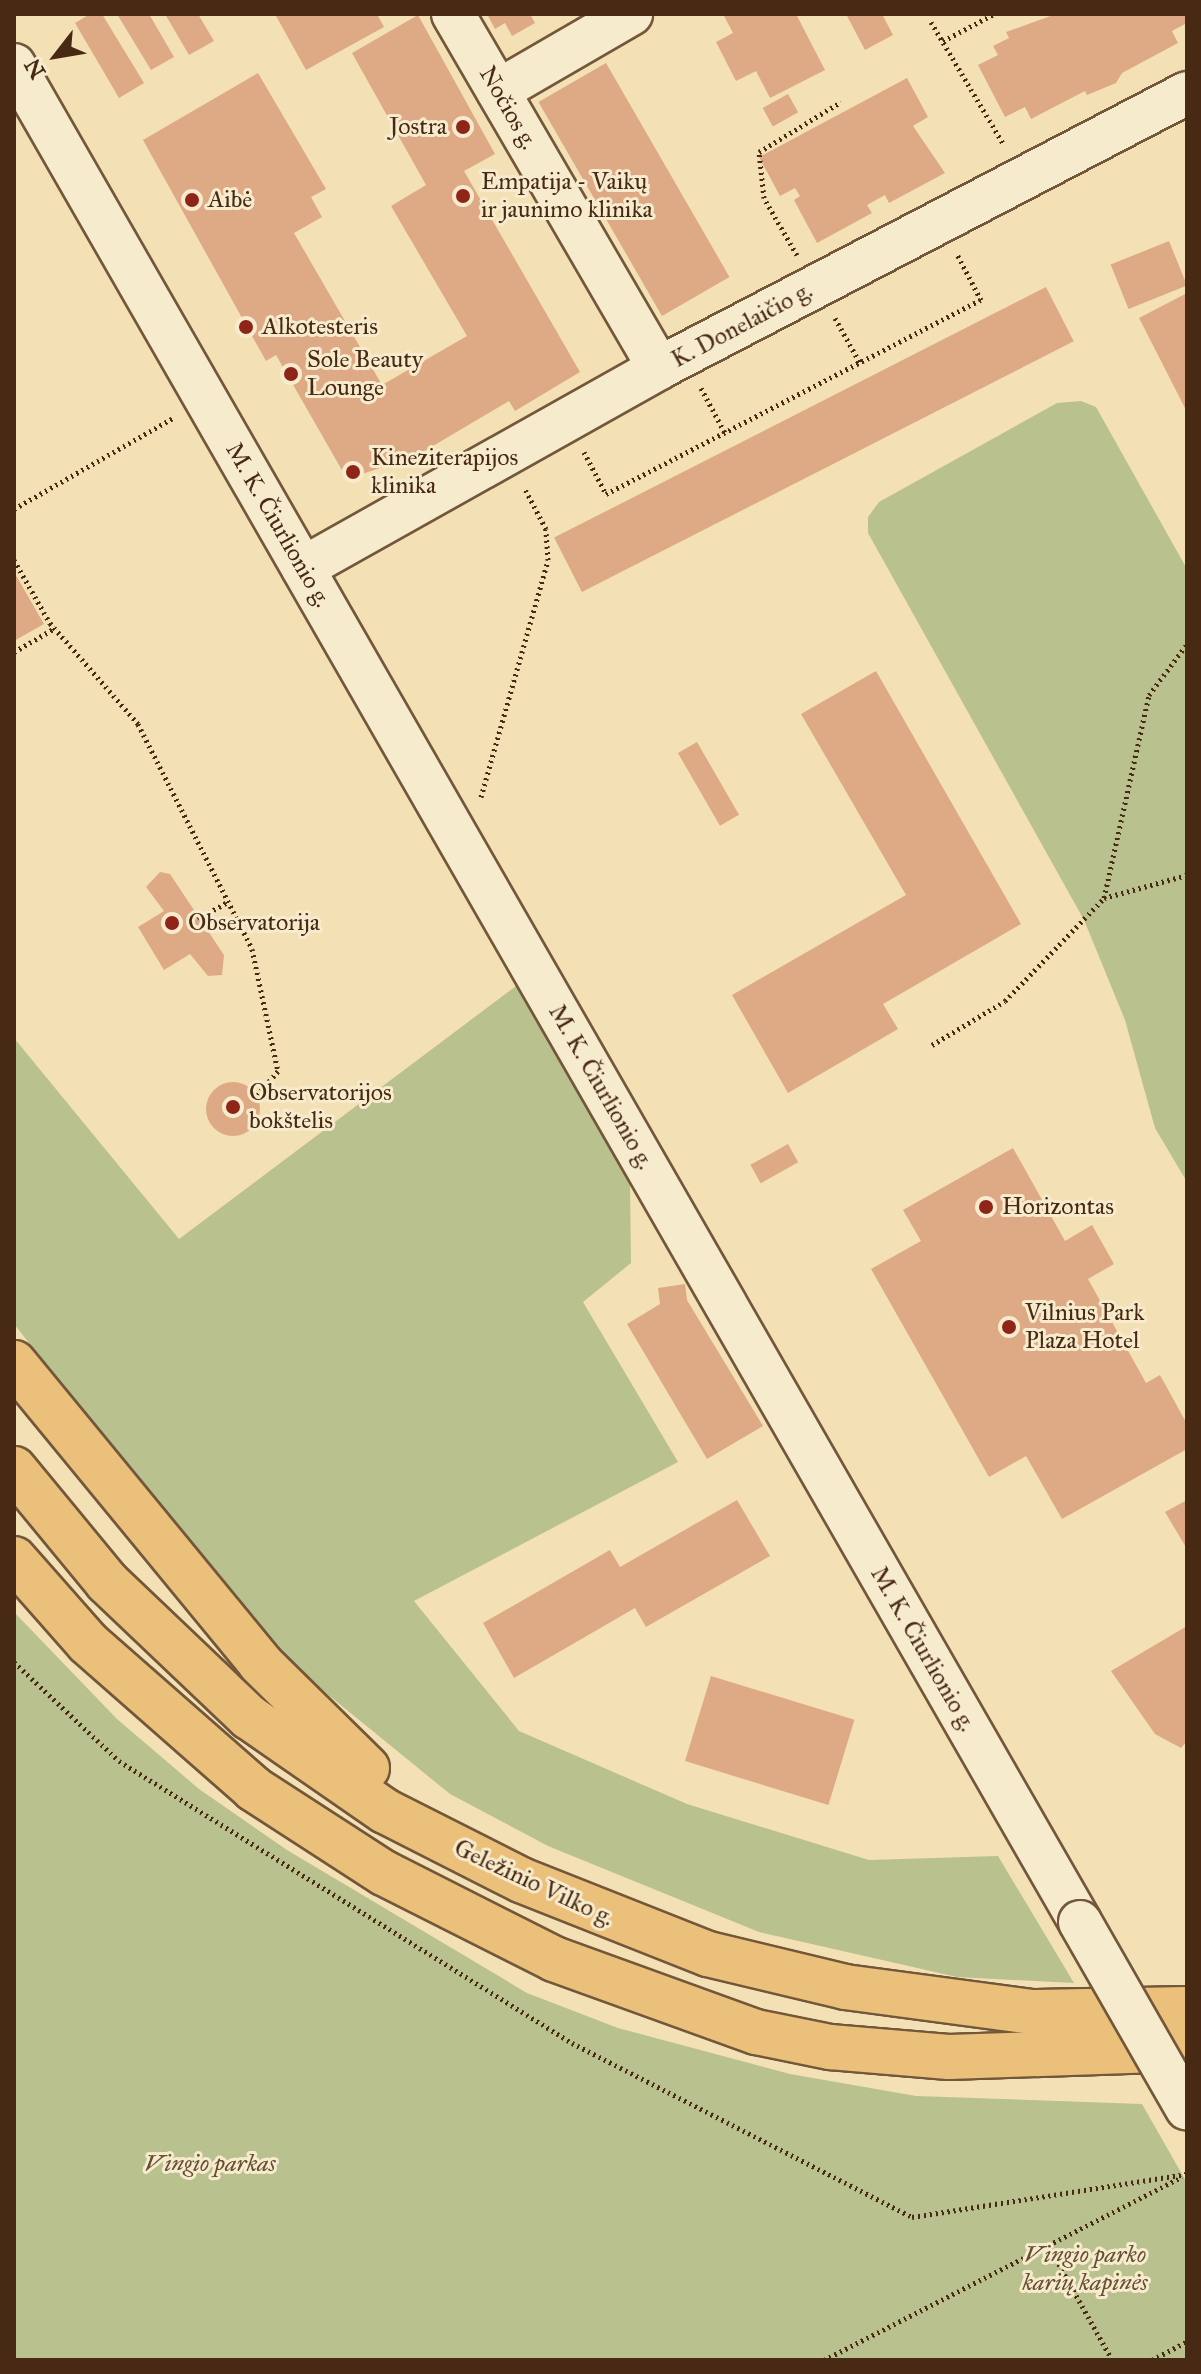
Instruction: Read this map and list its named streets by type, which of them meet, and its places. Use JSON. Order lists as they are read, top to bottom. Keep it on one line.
{"streets":{"highway":["Geležinio Vilko g."],"street":["Nočios g.","K. Donelaičio g.","M. K. Čiurlionio g."]},"crossings":[["Nočios g.","K. Donelaičio g."],["K. Donelaičio g.","M. K. Čiurlionio g."]],"parks":["Vingio parkas","Vingio parko karių kapinės"],"places":["Jostra","Empatija - Vaikų ir jaunimo klinika","Aibė","Alkotesteris","Sole Beauty Lounge","Kineziterapijos klinika","Observatorija","Observatorijos bokštelis","Horizontas","Vilnius Park Plaza Hotel"],"north":"bottom left"}
